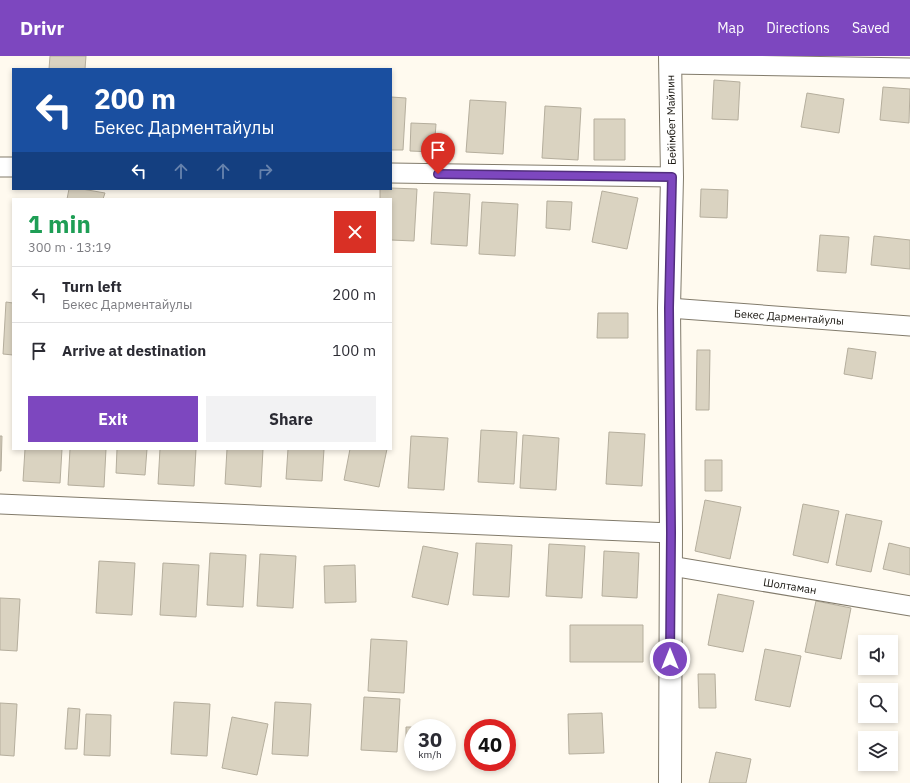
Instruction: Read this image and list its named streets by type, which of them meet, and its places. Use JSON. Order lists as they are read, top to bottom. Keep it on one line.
{"streets":{"street":["Бейімбет Майлин","Бекес Дарментайулы","Шолтаман"]},"crossings":[["Бейімбет Майлин","Бекес Дарментайулы"],["Бейімбет Майлин","Шолтаман"]],"page":{"header":"Drivr","nav":["Map","Directions","Saved"],"turn":["200 m","Бекес Дарментайулы"],"heading":["1 min","300 m · 13:19"],"list":[{"name":"Turn left","note":"Бекес Дарментайулы","value":"200 m"},{"name":"Arrive at destination","value":"100 m"}],"buttons":["Exit","Share"],"speed":"30 km/h","limit":"40"}}
